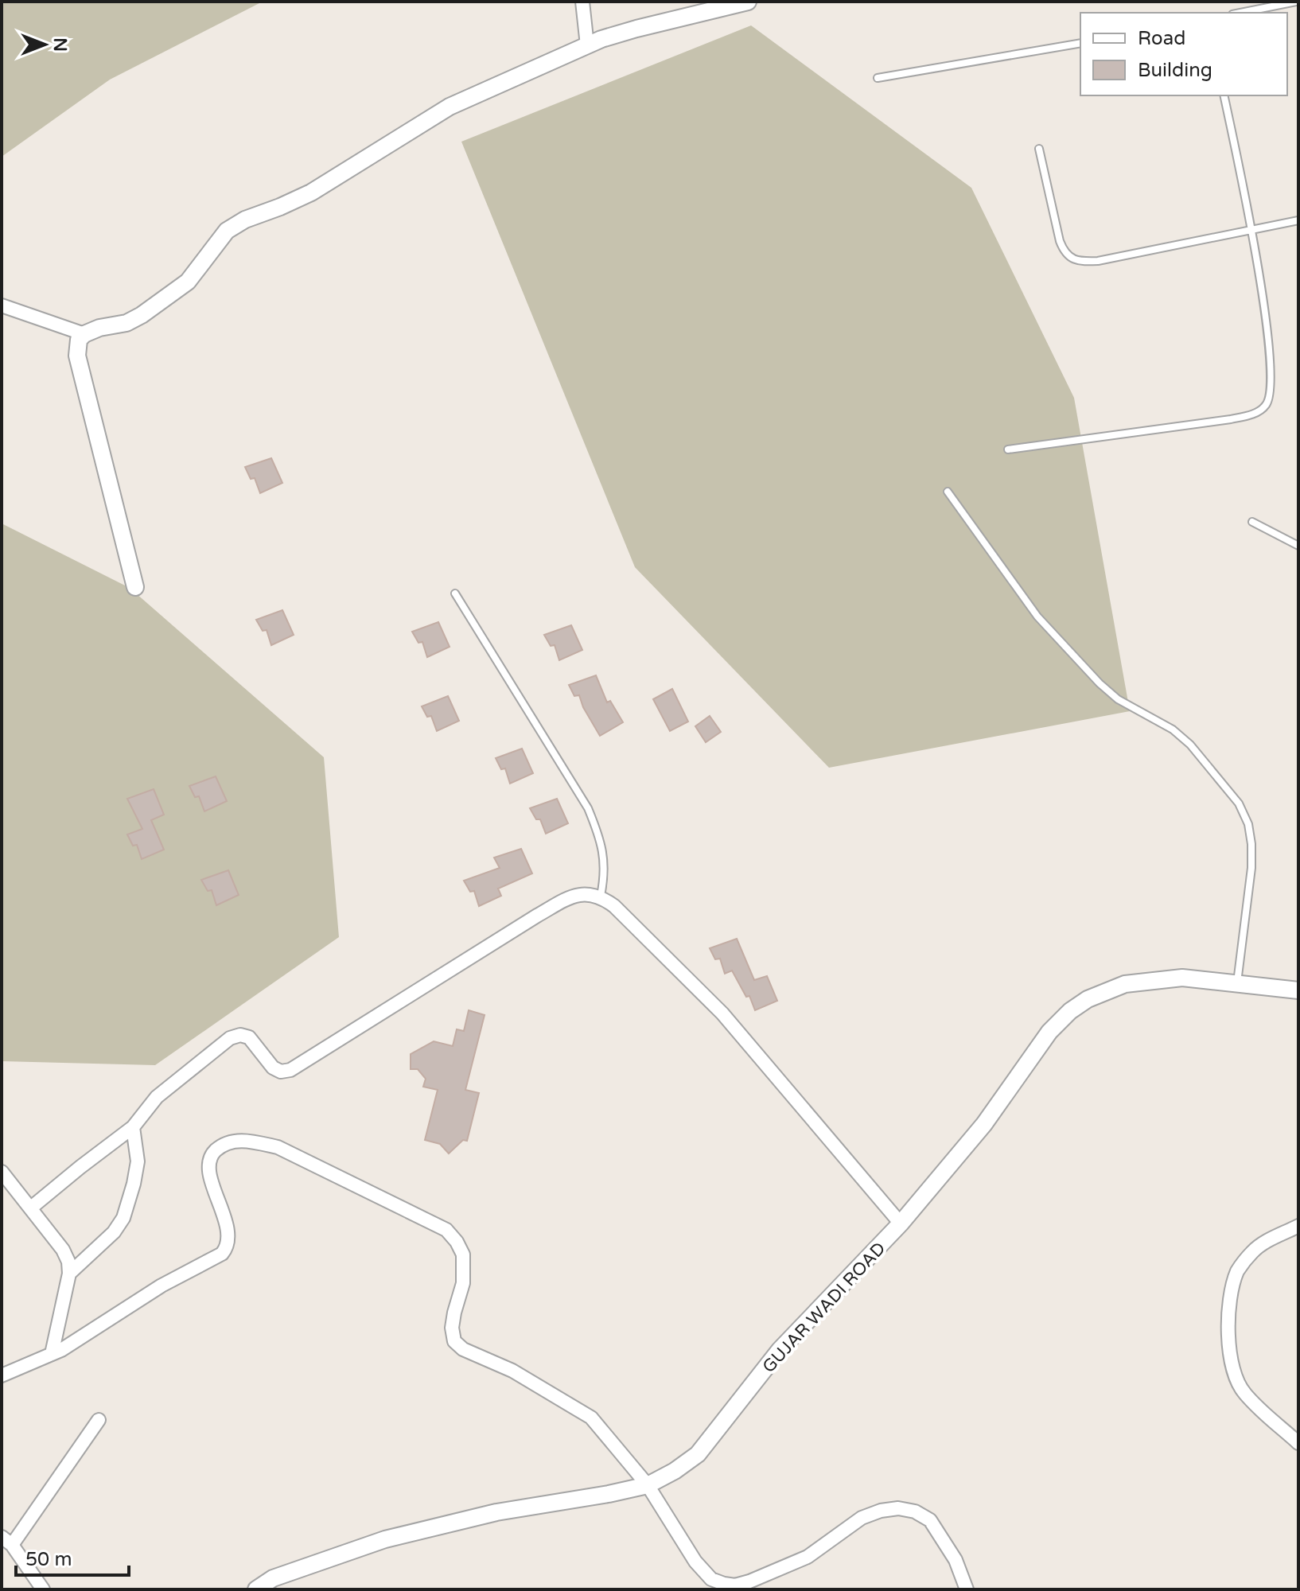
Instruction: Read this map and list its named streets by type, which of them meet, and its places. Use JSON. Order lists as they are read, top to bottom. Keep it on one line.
{"streets":{"street":["GUJAR WADI ROAD"]},"legend":["Road","Building"],"scale_bar":"50 m","north":"right"}
